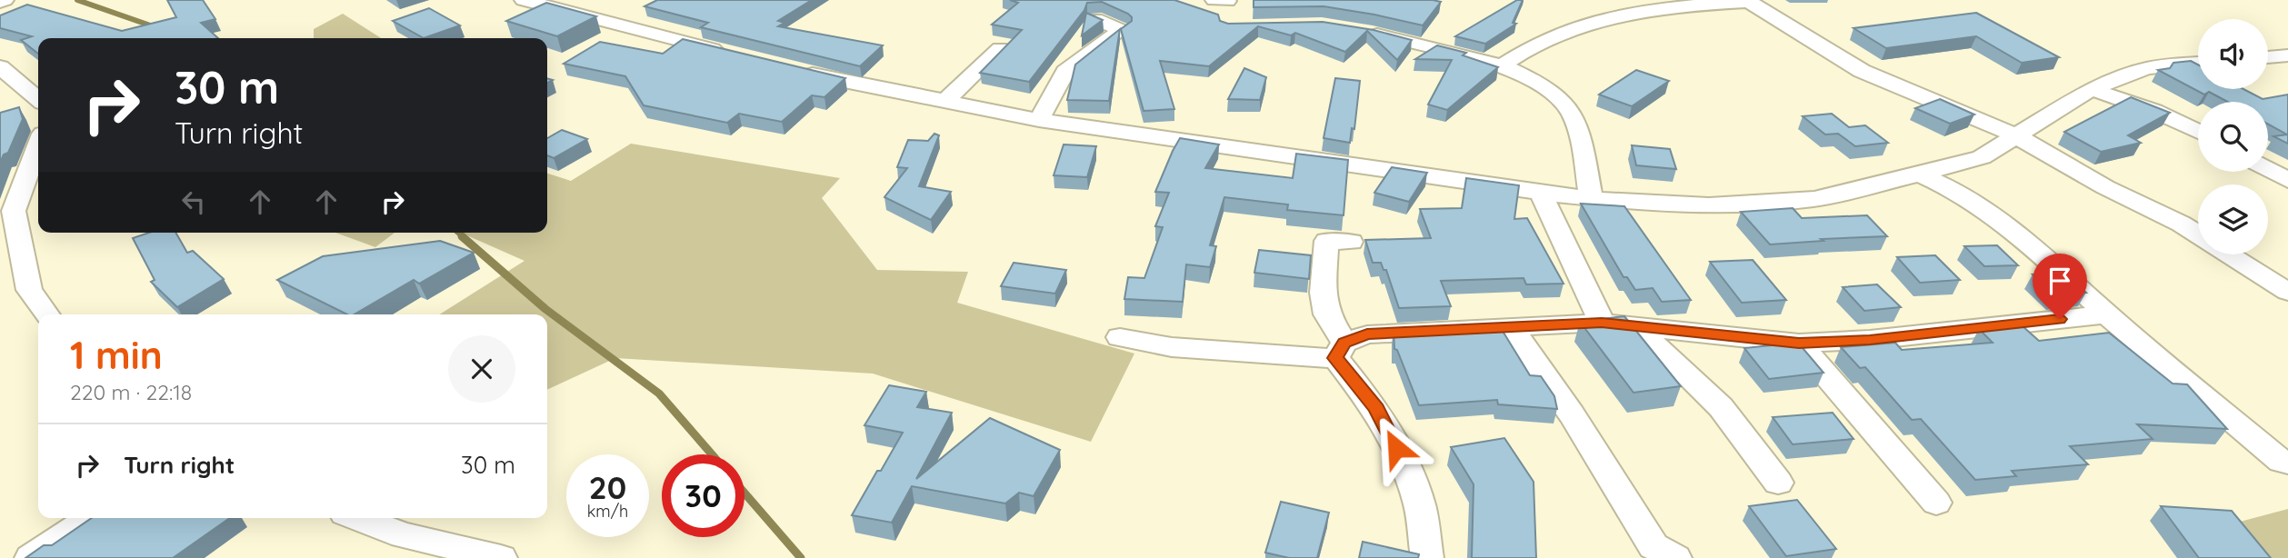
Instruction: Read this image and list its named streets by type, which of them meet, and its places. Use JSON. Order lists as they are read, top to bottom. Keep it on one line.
{"page":{"turn":["30 m","Turn right"],"heading":["1 min","220 m · 22:18"],"list":[{"name":"Turn right","value":"30 m"}],"speed":"20 km/h","limit":"30"}}
